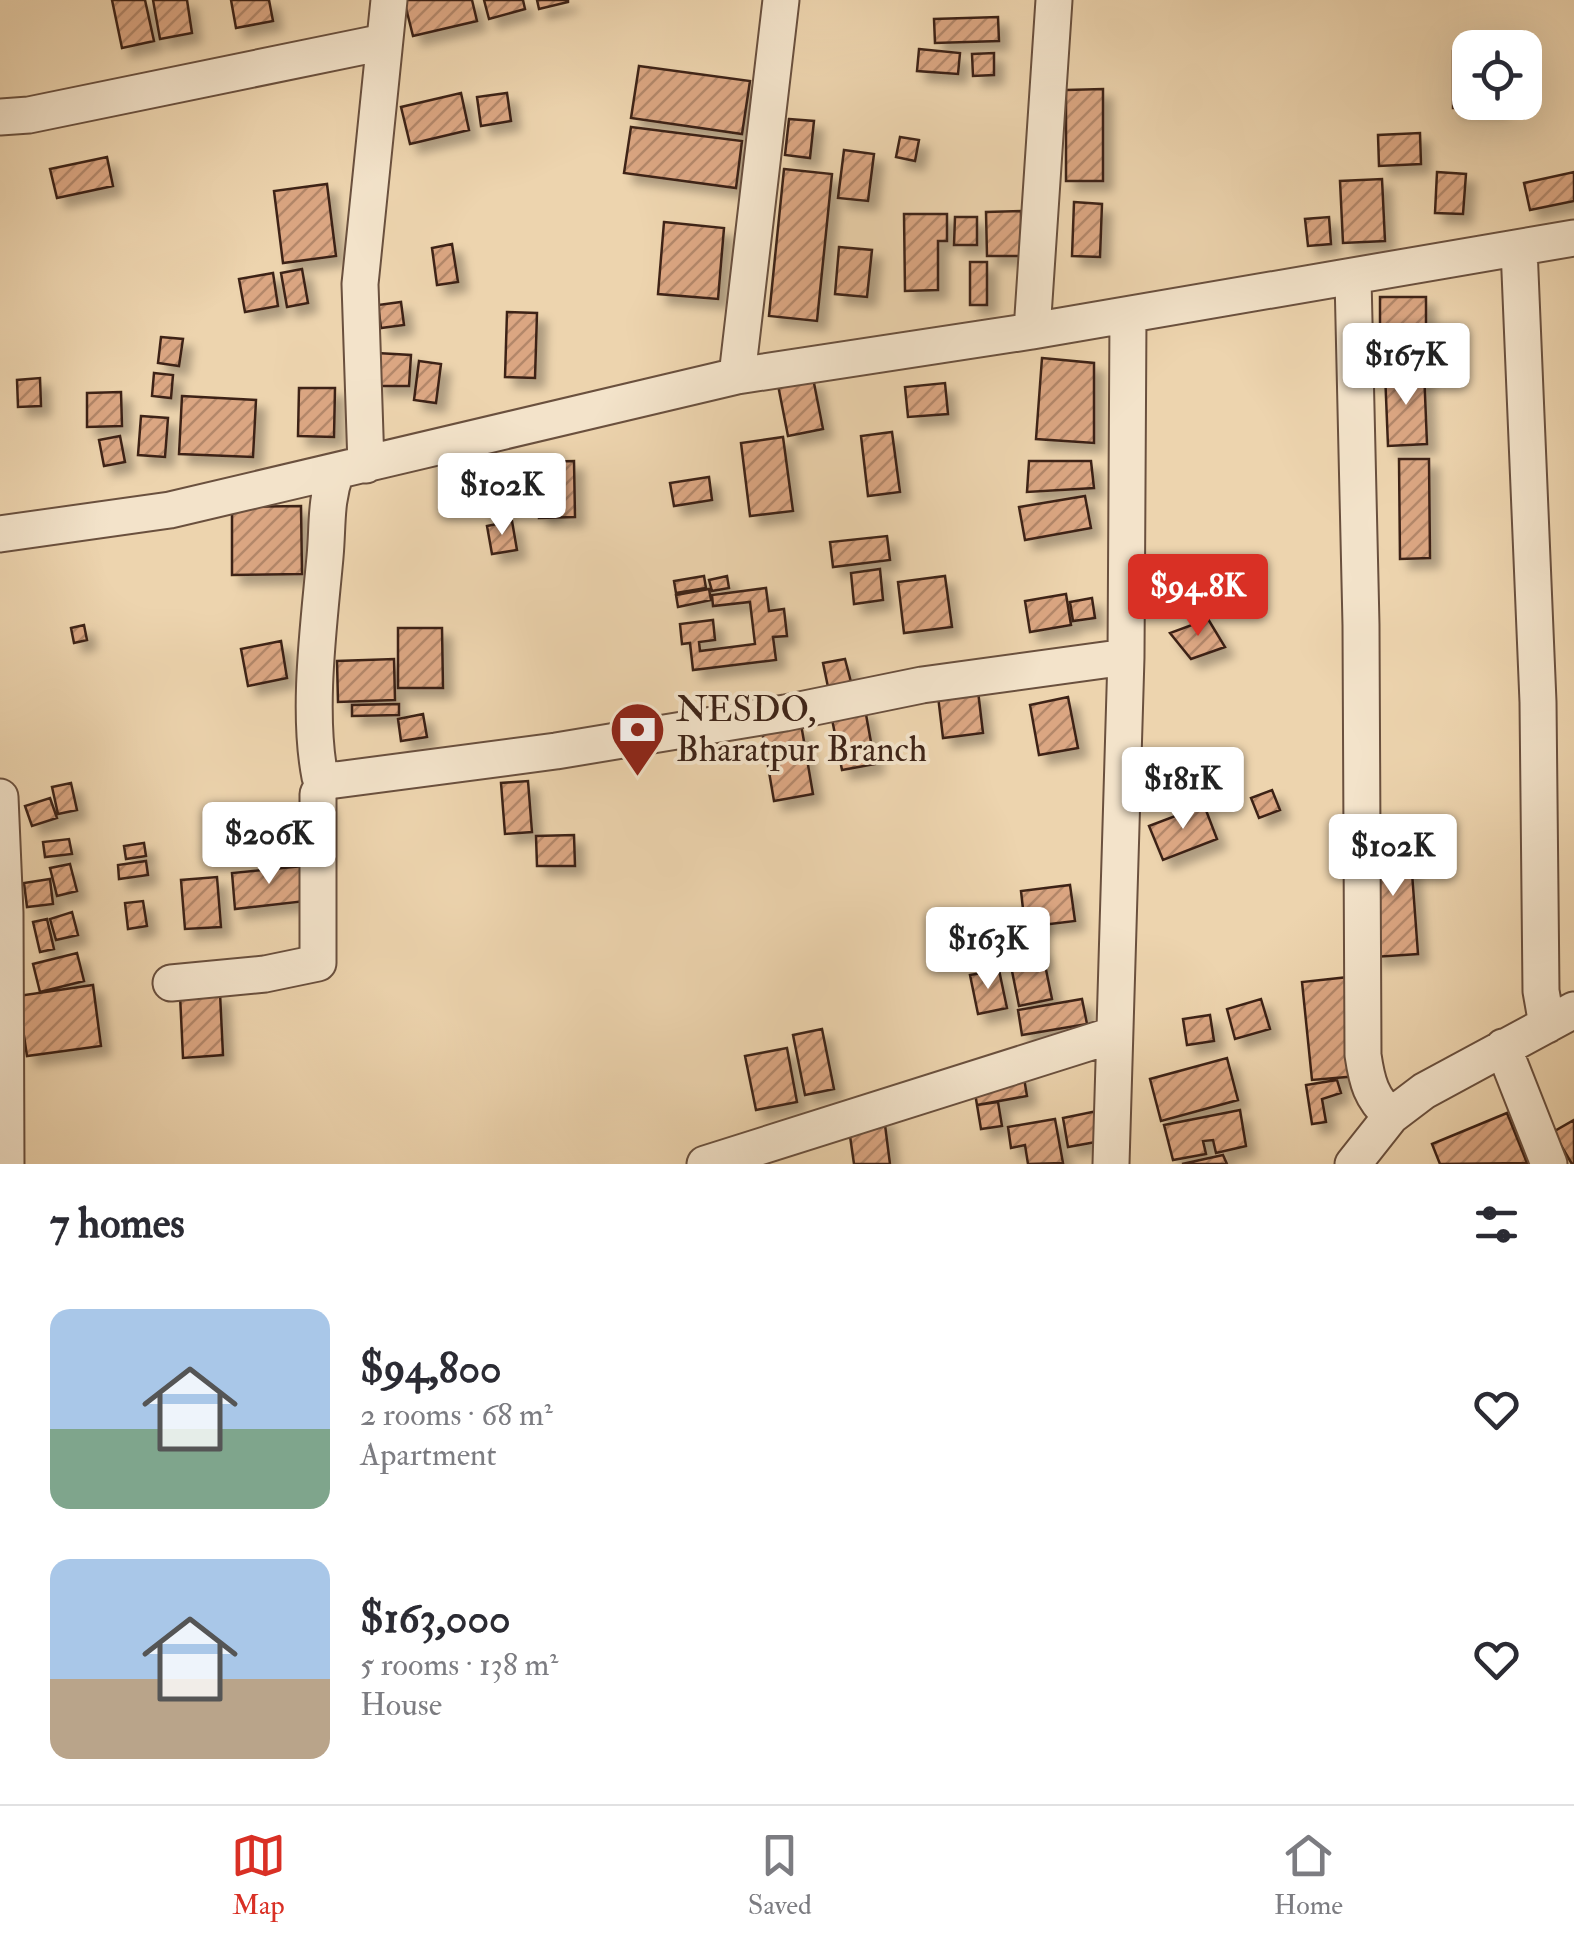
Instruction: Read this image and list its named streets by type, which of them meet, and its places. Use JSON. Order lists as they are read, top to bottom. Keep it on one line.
{"places":{"bank":["NESDO, Bharatpur Branch"]},"page":{"price":["$167K","$102K","$94.8K","$181K","$206K","$102K","$163K"],"heading":"7 homes","list":[{"name":"$94,800","note":"2 rooms · 68 m² · Apartment"},{"name":"$163,000","note":"5 rooms · 138 m² · House"}],"tabs":["Map","Saved","Home"]}}
